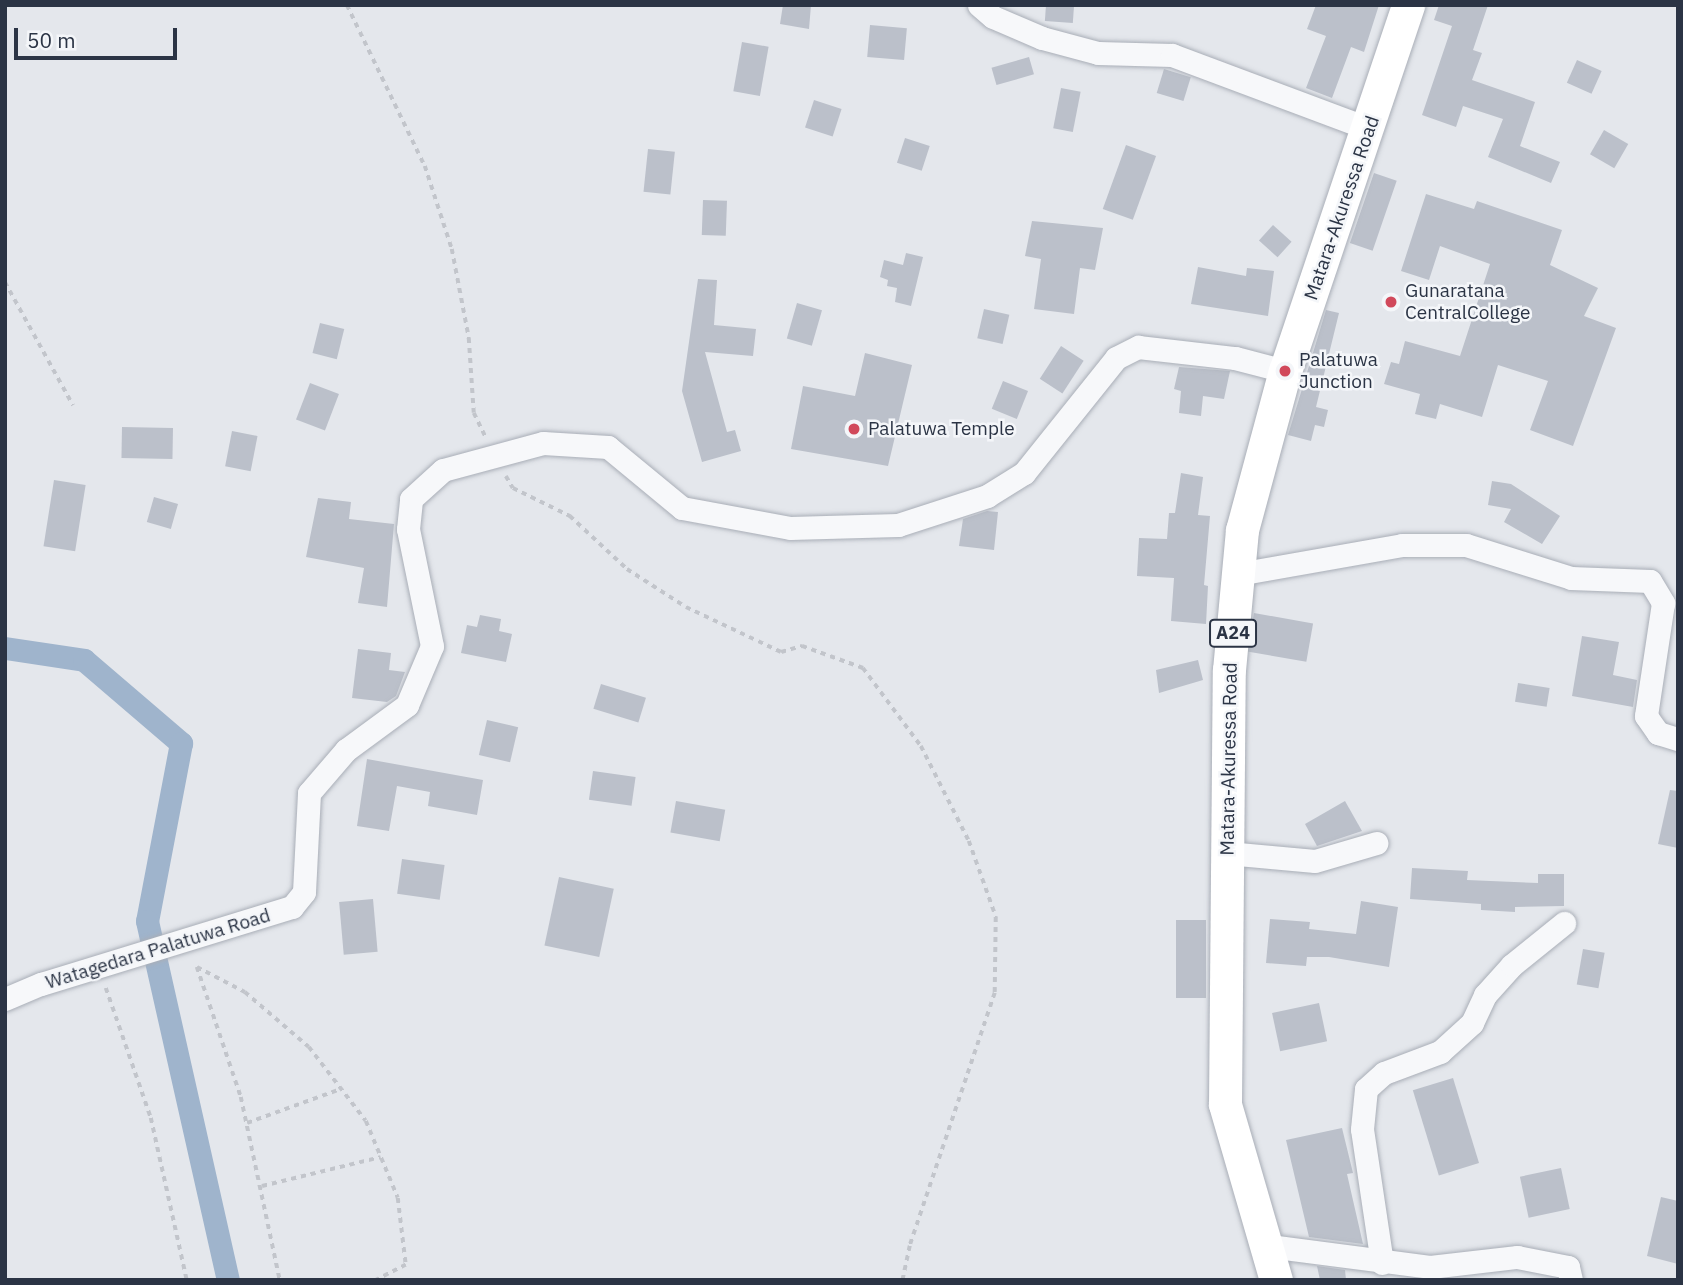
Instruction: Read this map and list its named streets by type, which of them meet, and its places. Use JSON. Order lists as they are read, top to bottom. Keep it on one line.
{"streets":{"highway":["Matara-Akuressa Road","A24"],"street":["Watagedara Palatuwa Road"]},"crossings":[["Matara-Akuressa Road","Watagedara Palatuwa Road"]],"places":["Gunaratana CentralCollege","Palatuwa Junction","Palatuwa Temple"],"scale_bar":"50 m"}
